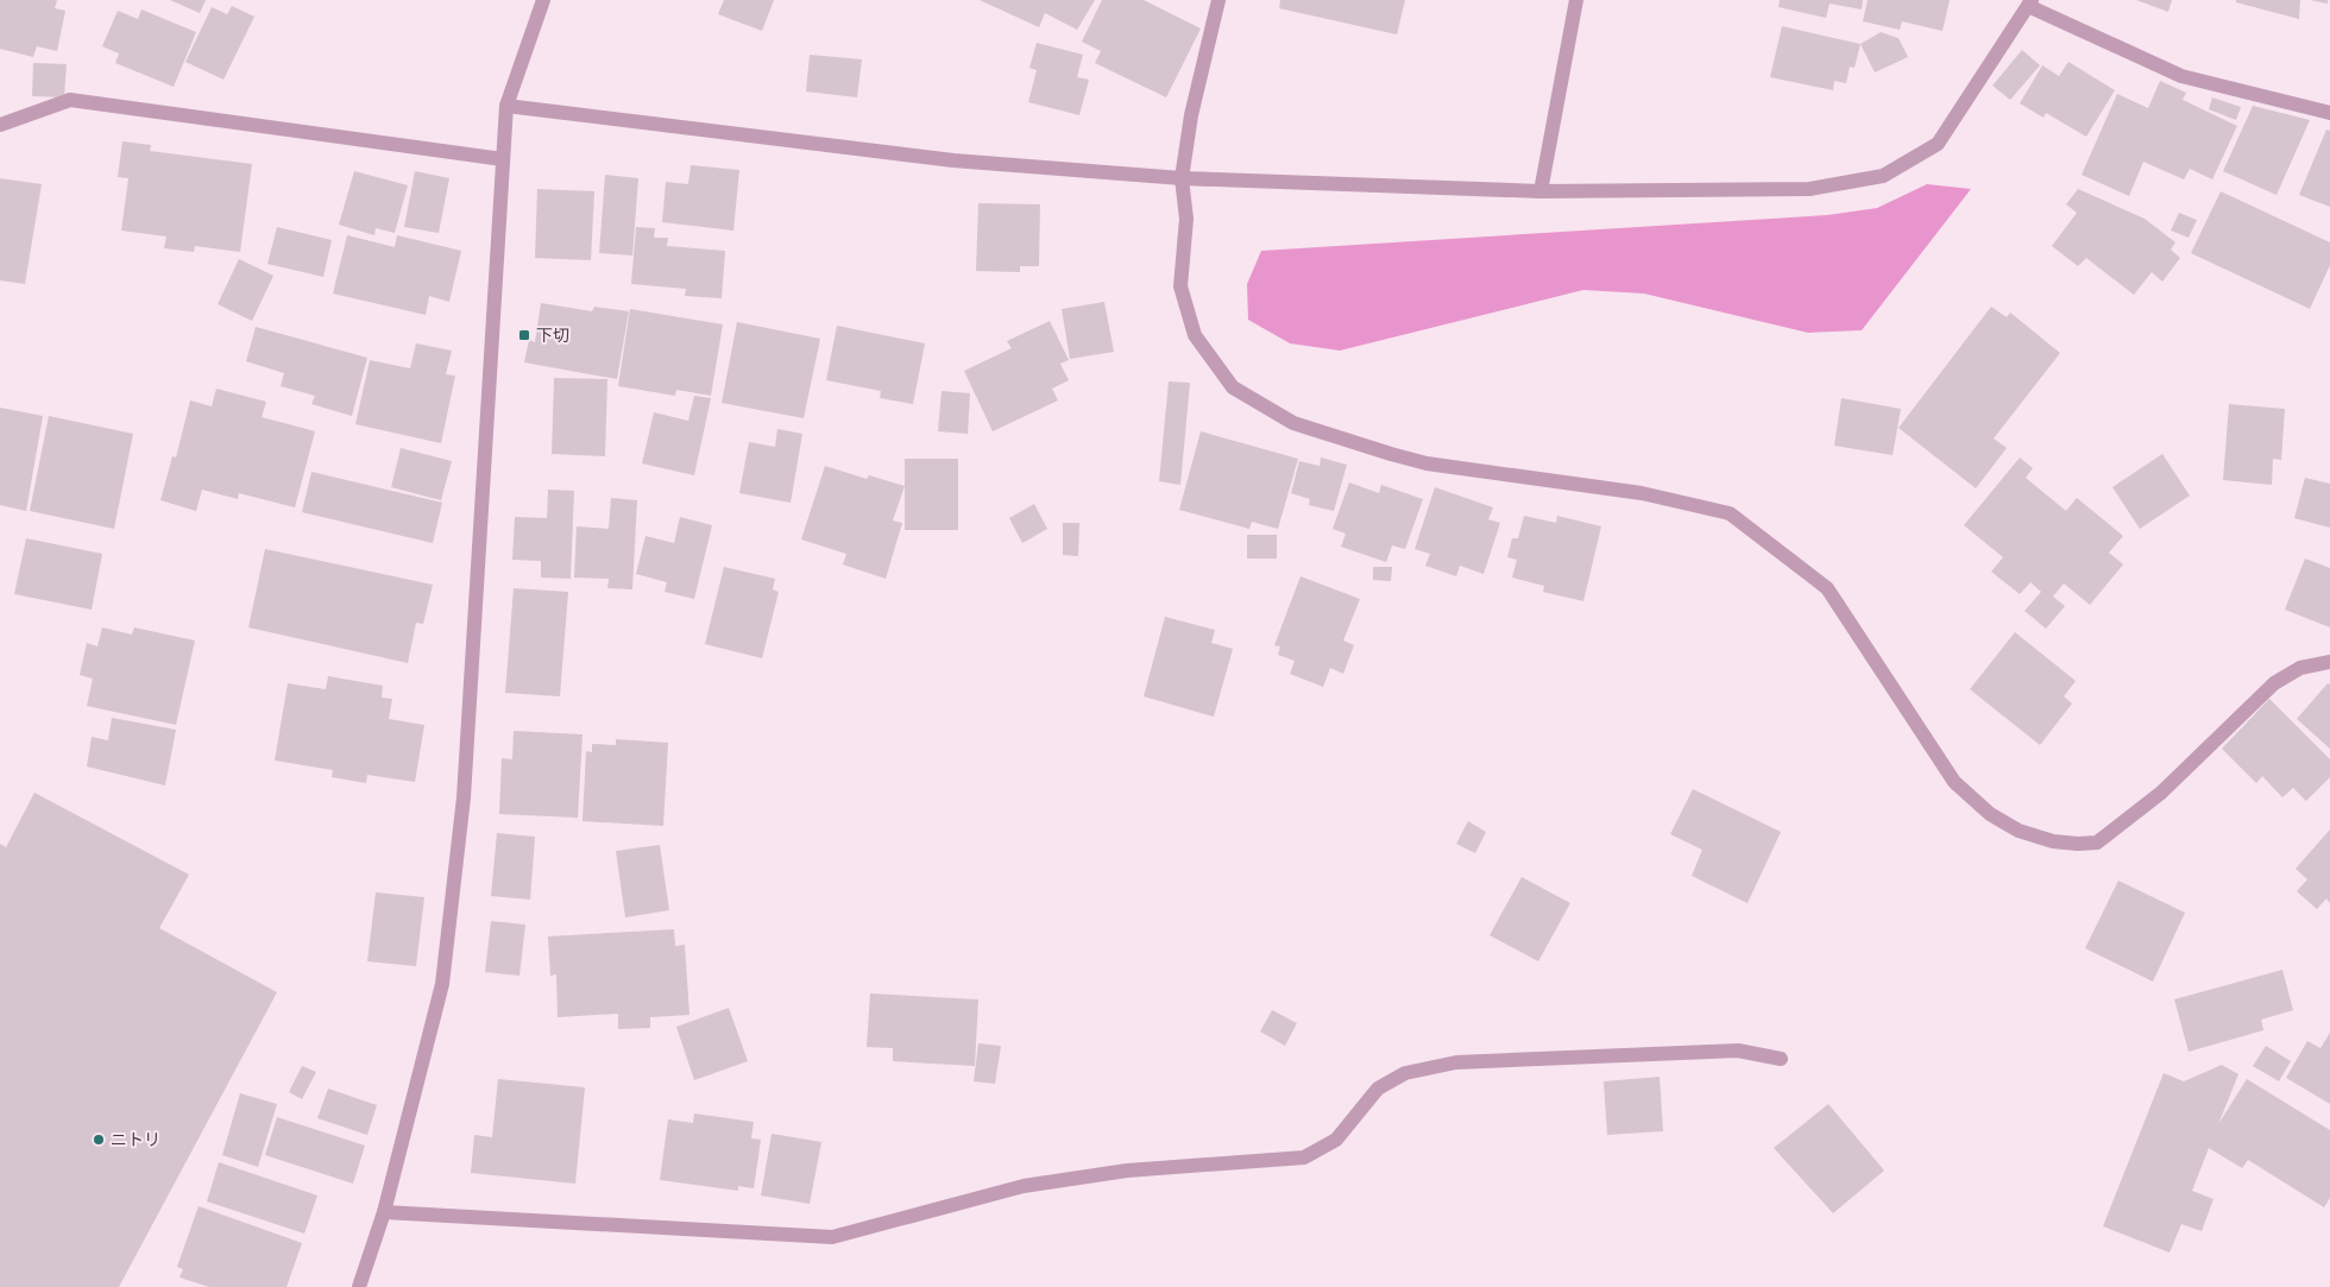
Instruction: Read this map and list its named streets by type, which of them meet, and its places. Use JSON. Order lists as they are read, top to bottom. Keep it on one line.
{"places":{"transit":["下切"],"other":["ニトリ"]}}
